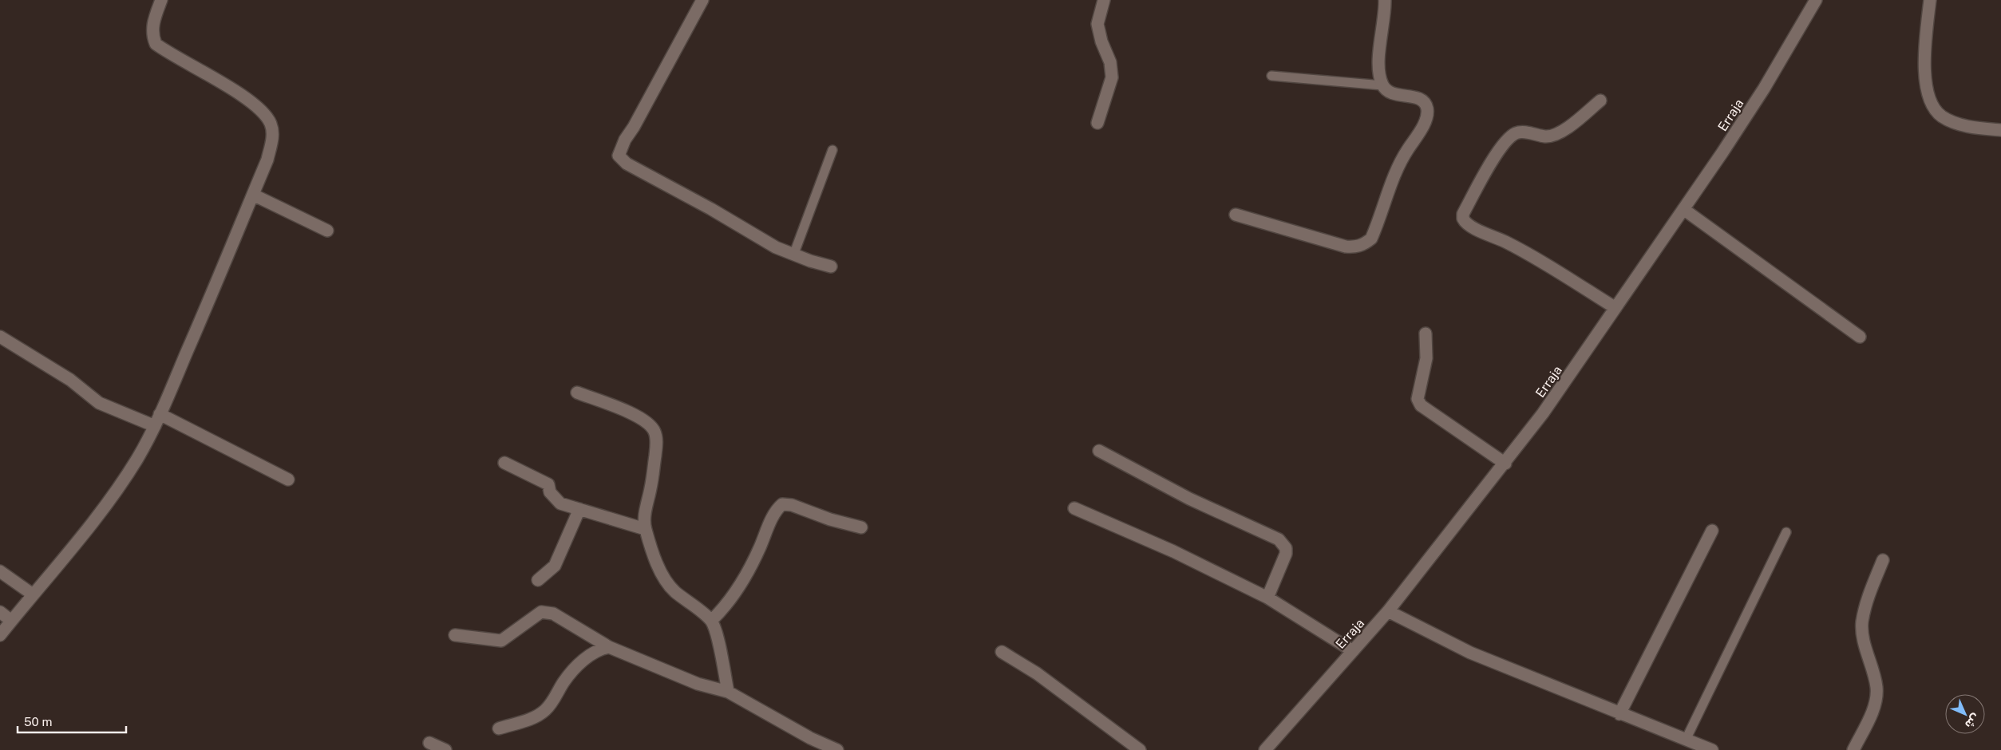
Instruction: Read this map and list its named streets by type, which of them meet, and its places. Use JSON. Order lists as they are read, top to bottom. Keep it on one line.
{"streets":{"street":["Erraja"]},"scale_bar":"50 m","north":"bottom right"}
